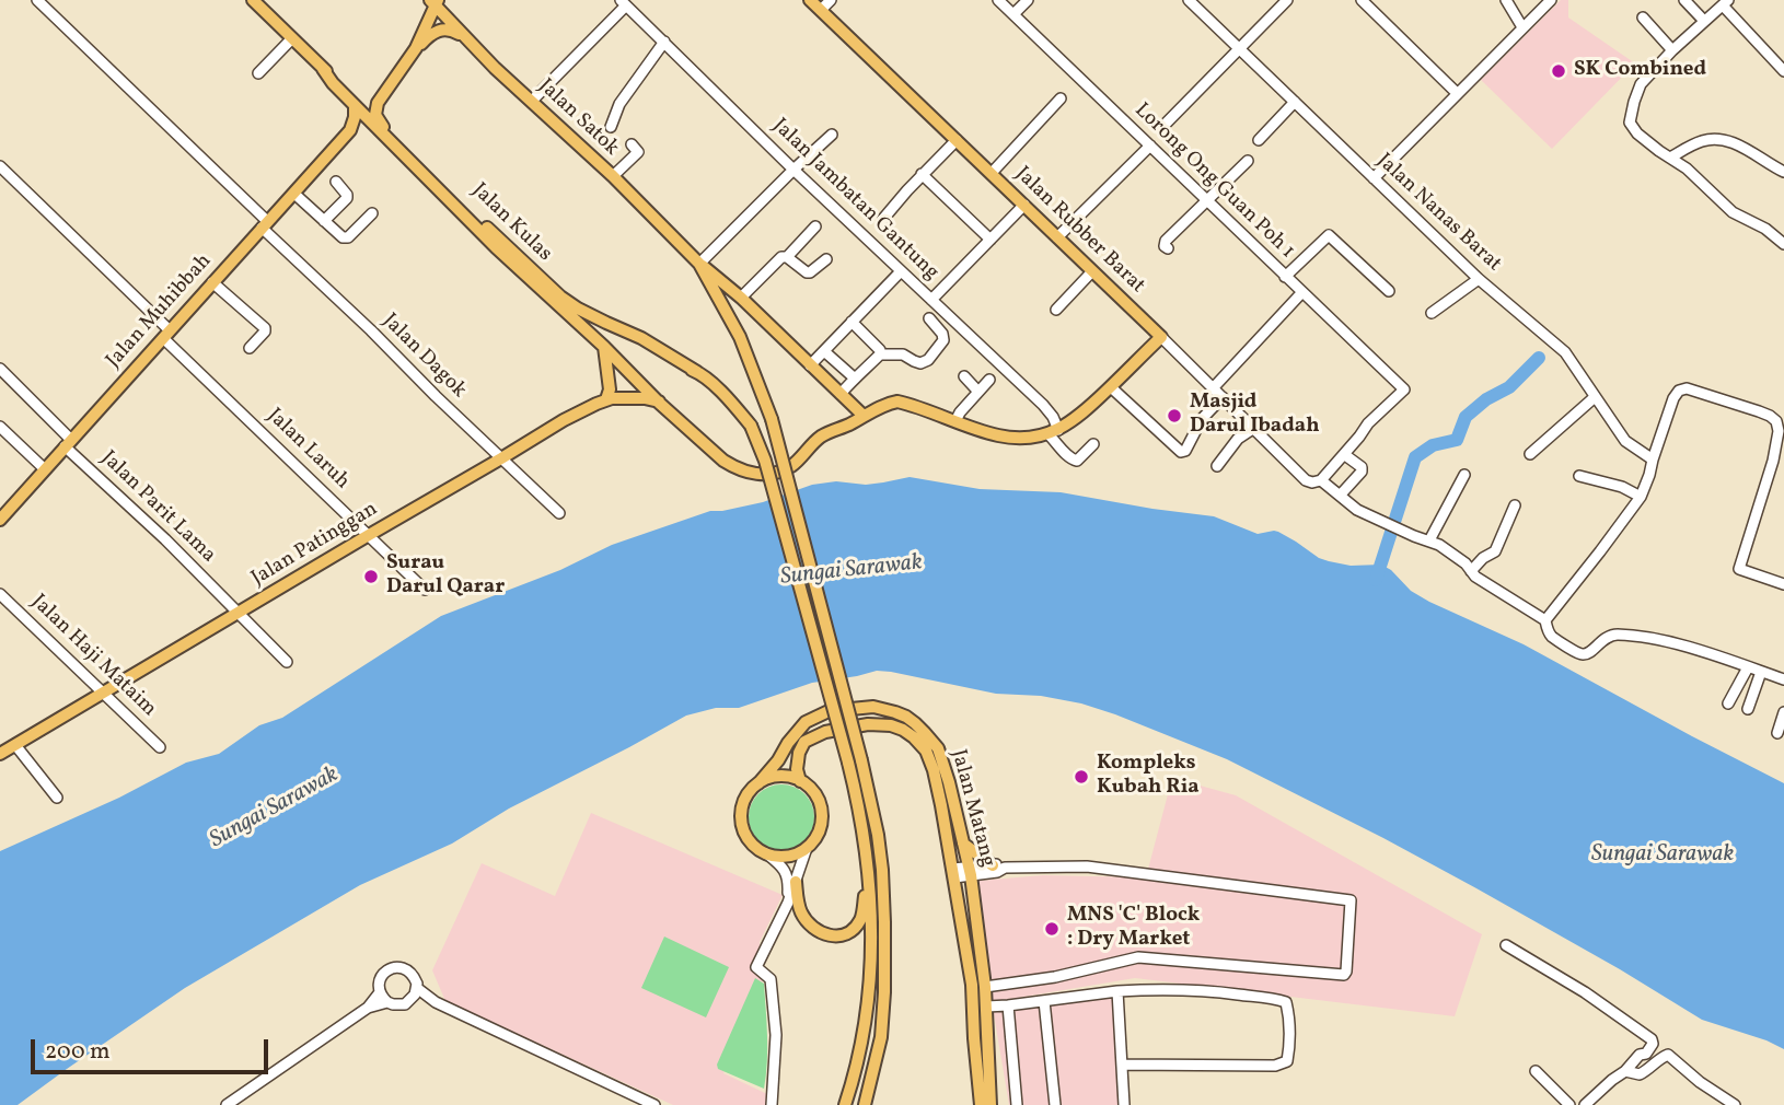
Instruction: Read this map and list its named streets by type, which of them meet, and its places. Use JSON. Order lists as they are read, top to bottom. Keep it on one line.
{"streets":{"main road":["Jalan Satok","Jalan Kulas","Jalan Rubber Barat","Jalan Muhibbah","Jalan Patinggan","Jalan Matang"],"street":["Lorong Ong Guan Poh 1","Jalan Jambatan Gantung","Jalan Nanas Barat","Jalan Dagok","Jalan Laruh","Jalan Parit Lama","Jalan Haji Mataim"]},"crossings":[["Jalan Satok","Jalan Kulas"],["Jalan Jambatan Gantung","Jalan Kulas"],["Jalan Kulas","Jalan Patinggan"],["Jalan Muhibbah","Jalan Dagok"],["Jalan Muhibbah","Jalan Laruh"],["Jalan Muhibbah","Jalan Parit Lama"],["Jalan Dagok","Jalan Patinggan"],["Jalan Laruh","Jalan Patinggan"],["Jalan Parit Lama","Jalan Patinggan"],["Jalan Patinggan","Jalan Haji Mataim"]],"water":["Sungai Sarawak"],"places":["SK Combined","Masjid Darul Ibadah","Surau Darul Qarar","Kompleks Kubah Ria","MNS 'C' Block : Dry Market"],"scale_bar":"200 m"}
